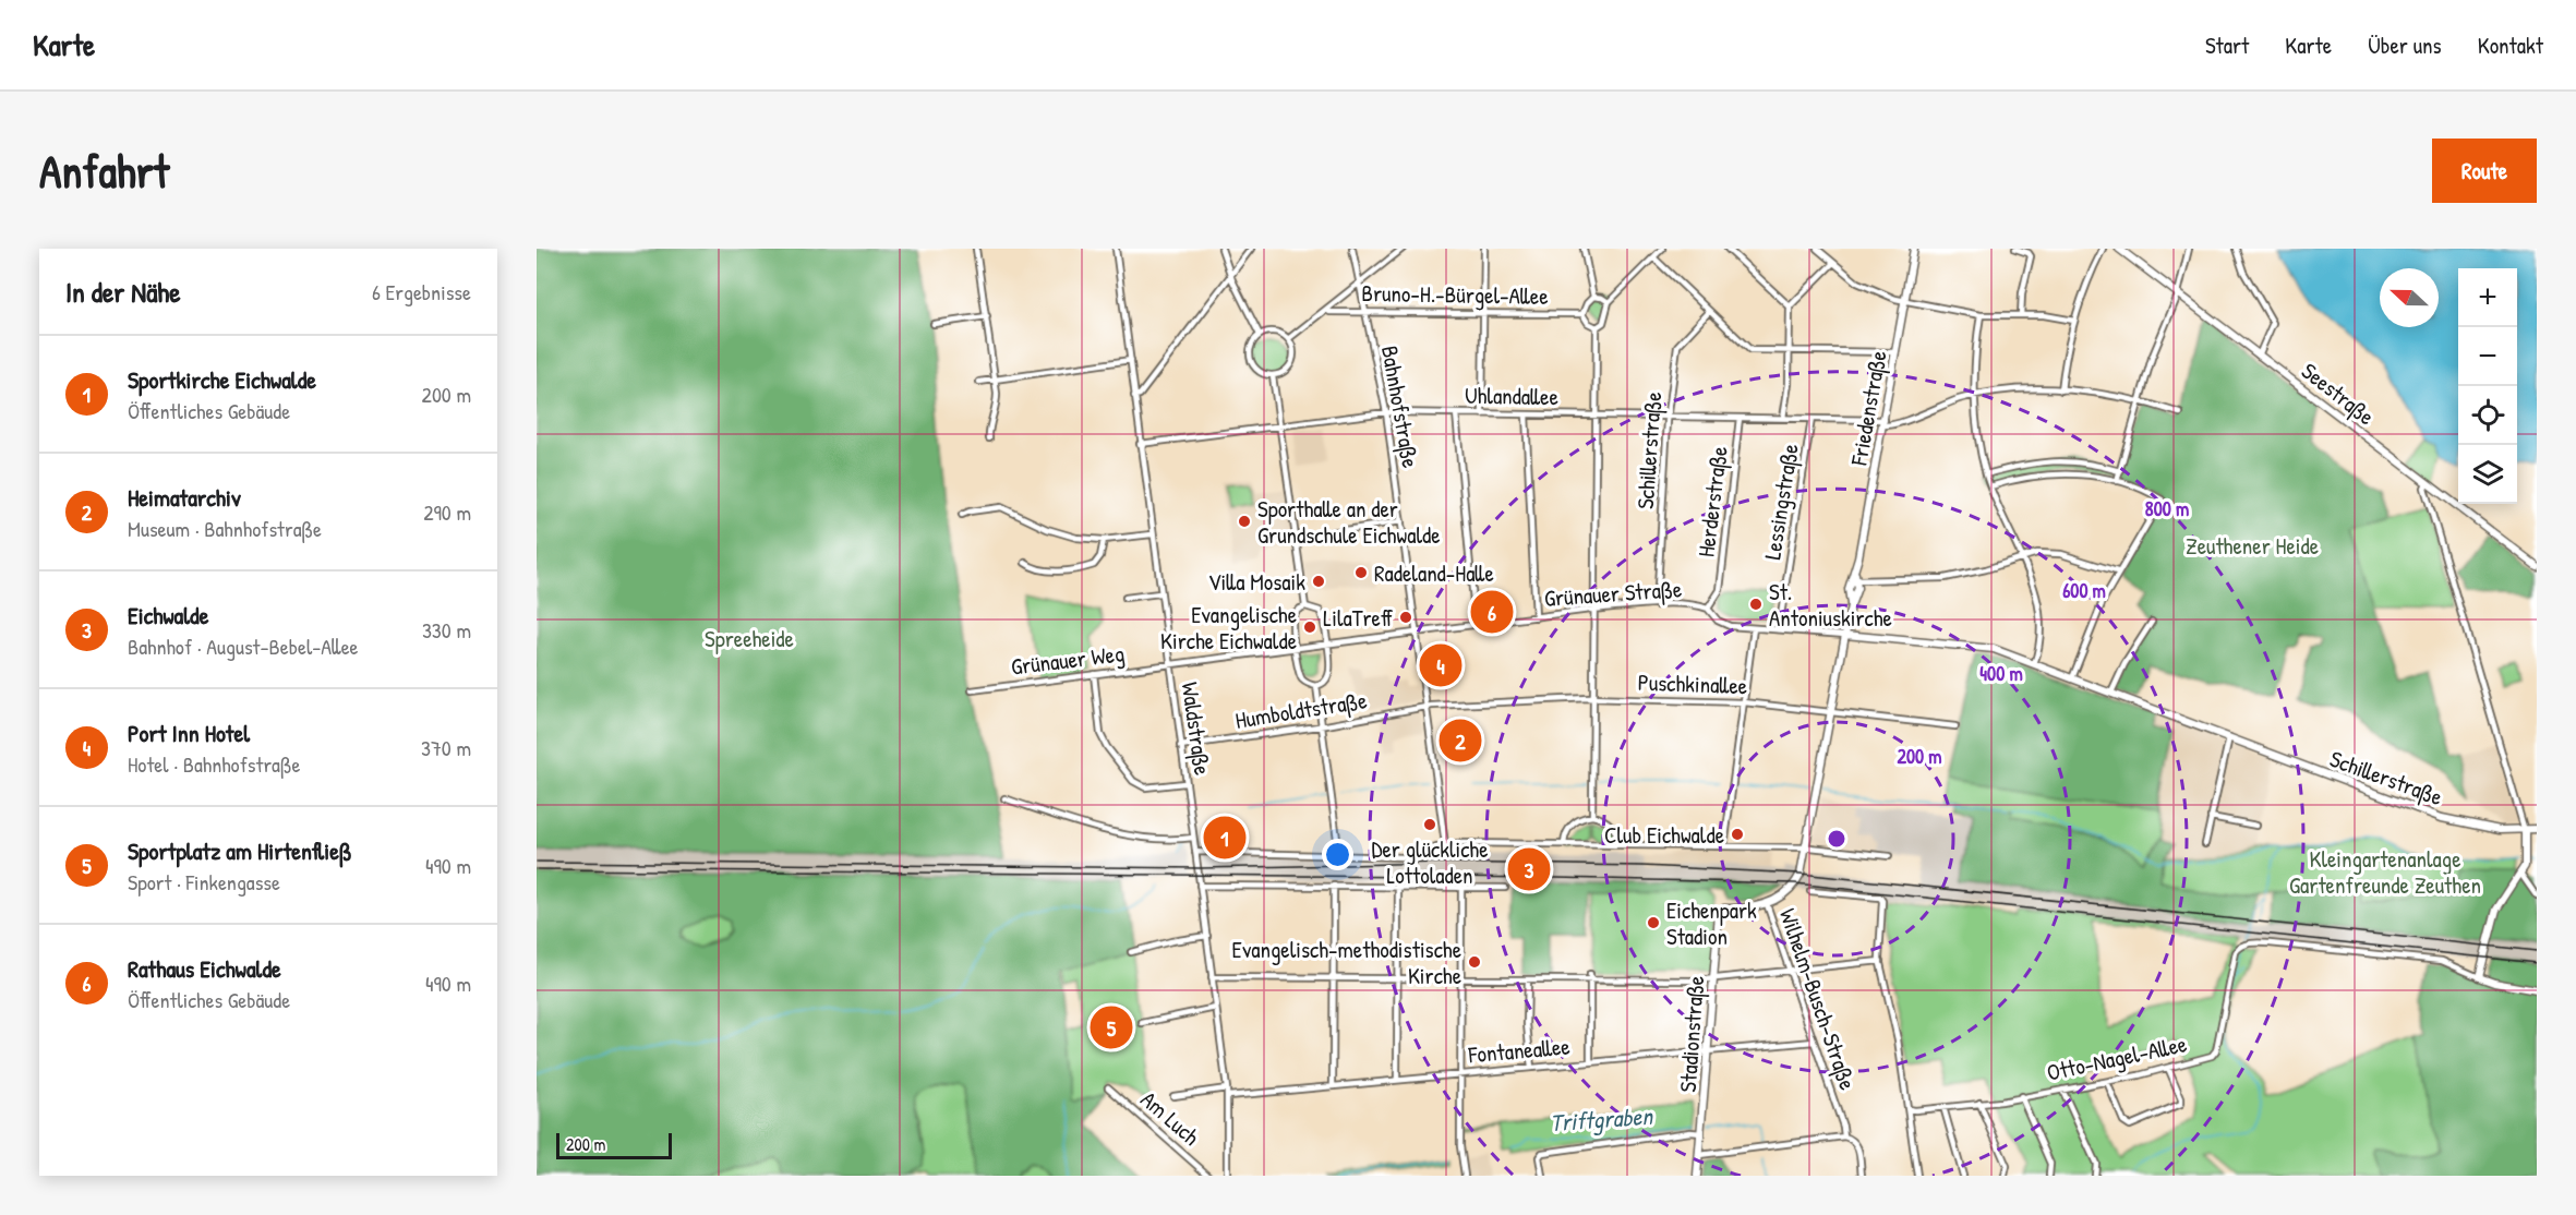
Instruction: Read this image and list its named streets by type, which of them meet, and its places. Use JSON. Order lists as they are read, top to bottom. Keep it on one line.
{"streets":{"street":["Bruno-H.-Bürgel-Allee","Seestraße","Uhlandallee","Bahnhofstraße","Friedenstraße","Schillerstraße","Herderstraße","Lessingstraße","Grünauer Straße","Grünauer Weg","Puschkinallee","Humboldtstraße","Waldstraße","Wilhelm-Busch-Straße","Stadionstraße","Fontaneallee","Otto-Nagel-Allee","Am Luch"]},"crossings":[["Bruno-H.-Bürgel-Allee","Bahnhofstraße"],["Uhlandallee","Bahnhofstraße"],["Uhlandallee","Friedenstraße"],["Uhlandallee","Schillerstraße"],["Uhlandallee","Herderstraße"],["Uhlandallee","Lessingstraße"],["Uhlandallee","Waldstraße"],["Bahnhofstraße","Grünauer Straße"],["Bahnhofstraße","Puschkinallee"],["Bahnhofstraße","Humboldtstraße"],["Friedenstraße","Schillerstraße"],["Friedenstraße","Puschkinallee"],["Friedenstraße","Wilhelm-Busch-Straße"],["Friedenstraße","Stadionstraße"],["Schillerstraße","Grünauer Straße"],["Herderstraße","Grünauer Straße"],["Grünauer Straße","Grünauer Weg"],["Grünauer Straße","Waldstraße"],["Grünauer Weg","Waldstraße"],["Puschkinallee","Humboldtstraße"],["Humboldtstraße","Waldstraße"],["Waldstraße","Fontaneallee"],["Wilhelm-Busch-Straße","Stadionstraße"],["Wilhelm-Busch-Straße","Fontaneallee"],["Stadionstraße","Fontaneallee"]],"water":["Triftgraben"],"parks":["Zeuthener Heide","Spreeheide","Kleingartenanlage Gartenfreunde Zeuthen"],"places":["Sporthalle an der Grundschule Eichwalde","Radeland-Halle","Villa Mosaik","St. Antoniuskirche","LilaTreff","Evangelische Kirche Eichwalde","Der glückliche Lottoladen","Club Eichwalde","Eichenpark Stadion","Evangelisch-methodistische Kirche"],"scale_bar":"200 m","north":"left","page":{"header":"Karte","nav":["Start","Karte","Über uns","Kontakt"],"buttons":"Route","title":"Anfahrt","heading":["In der Nähe","6 Ergebnisse"],"map_buttons":["+","−"],"list":[{"mark":"1","name":"Sportkirche Eichwalde","note":"Öffentliches Gebäude","value":"200 m"},{"mark":"2","name":"Heimatarchiv","note":"Museum · Bahnhofstraße","value":"290 m"},{"mark":"3","name":"Eichwalde","note":"Bahnhof · August-Bebel-Allee","value":"330 m"},{"mark":"4","name":"Port Inn Hotel","note":"Hotel · Bahnhofstraße","value":"370 m"},{"mark":"5","name":"Sportplatz am Hirtenfließ","note":"Sport · Finkengasse","value":"490 m"},{"mark":"6","name":"Rathaus Eichwalde","note":"Öffentliches Gebäude","value":"490 m"}],"pins":["6","4","2","1","3","5"],"scale":"200 m"},"rings":["800 m","600 m","400 m","200 m"]}
